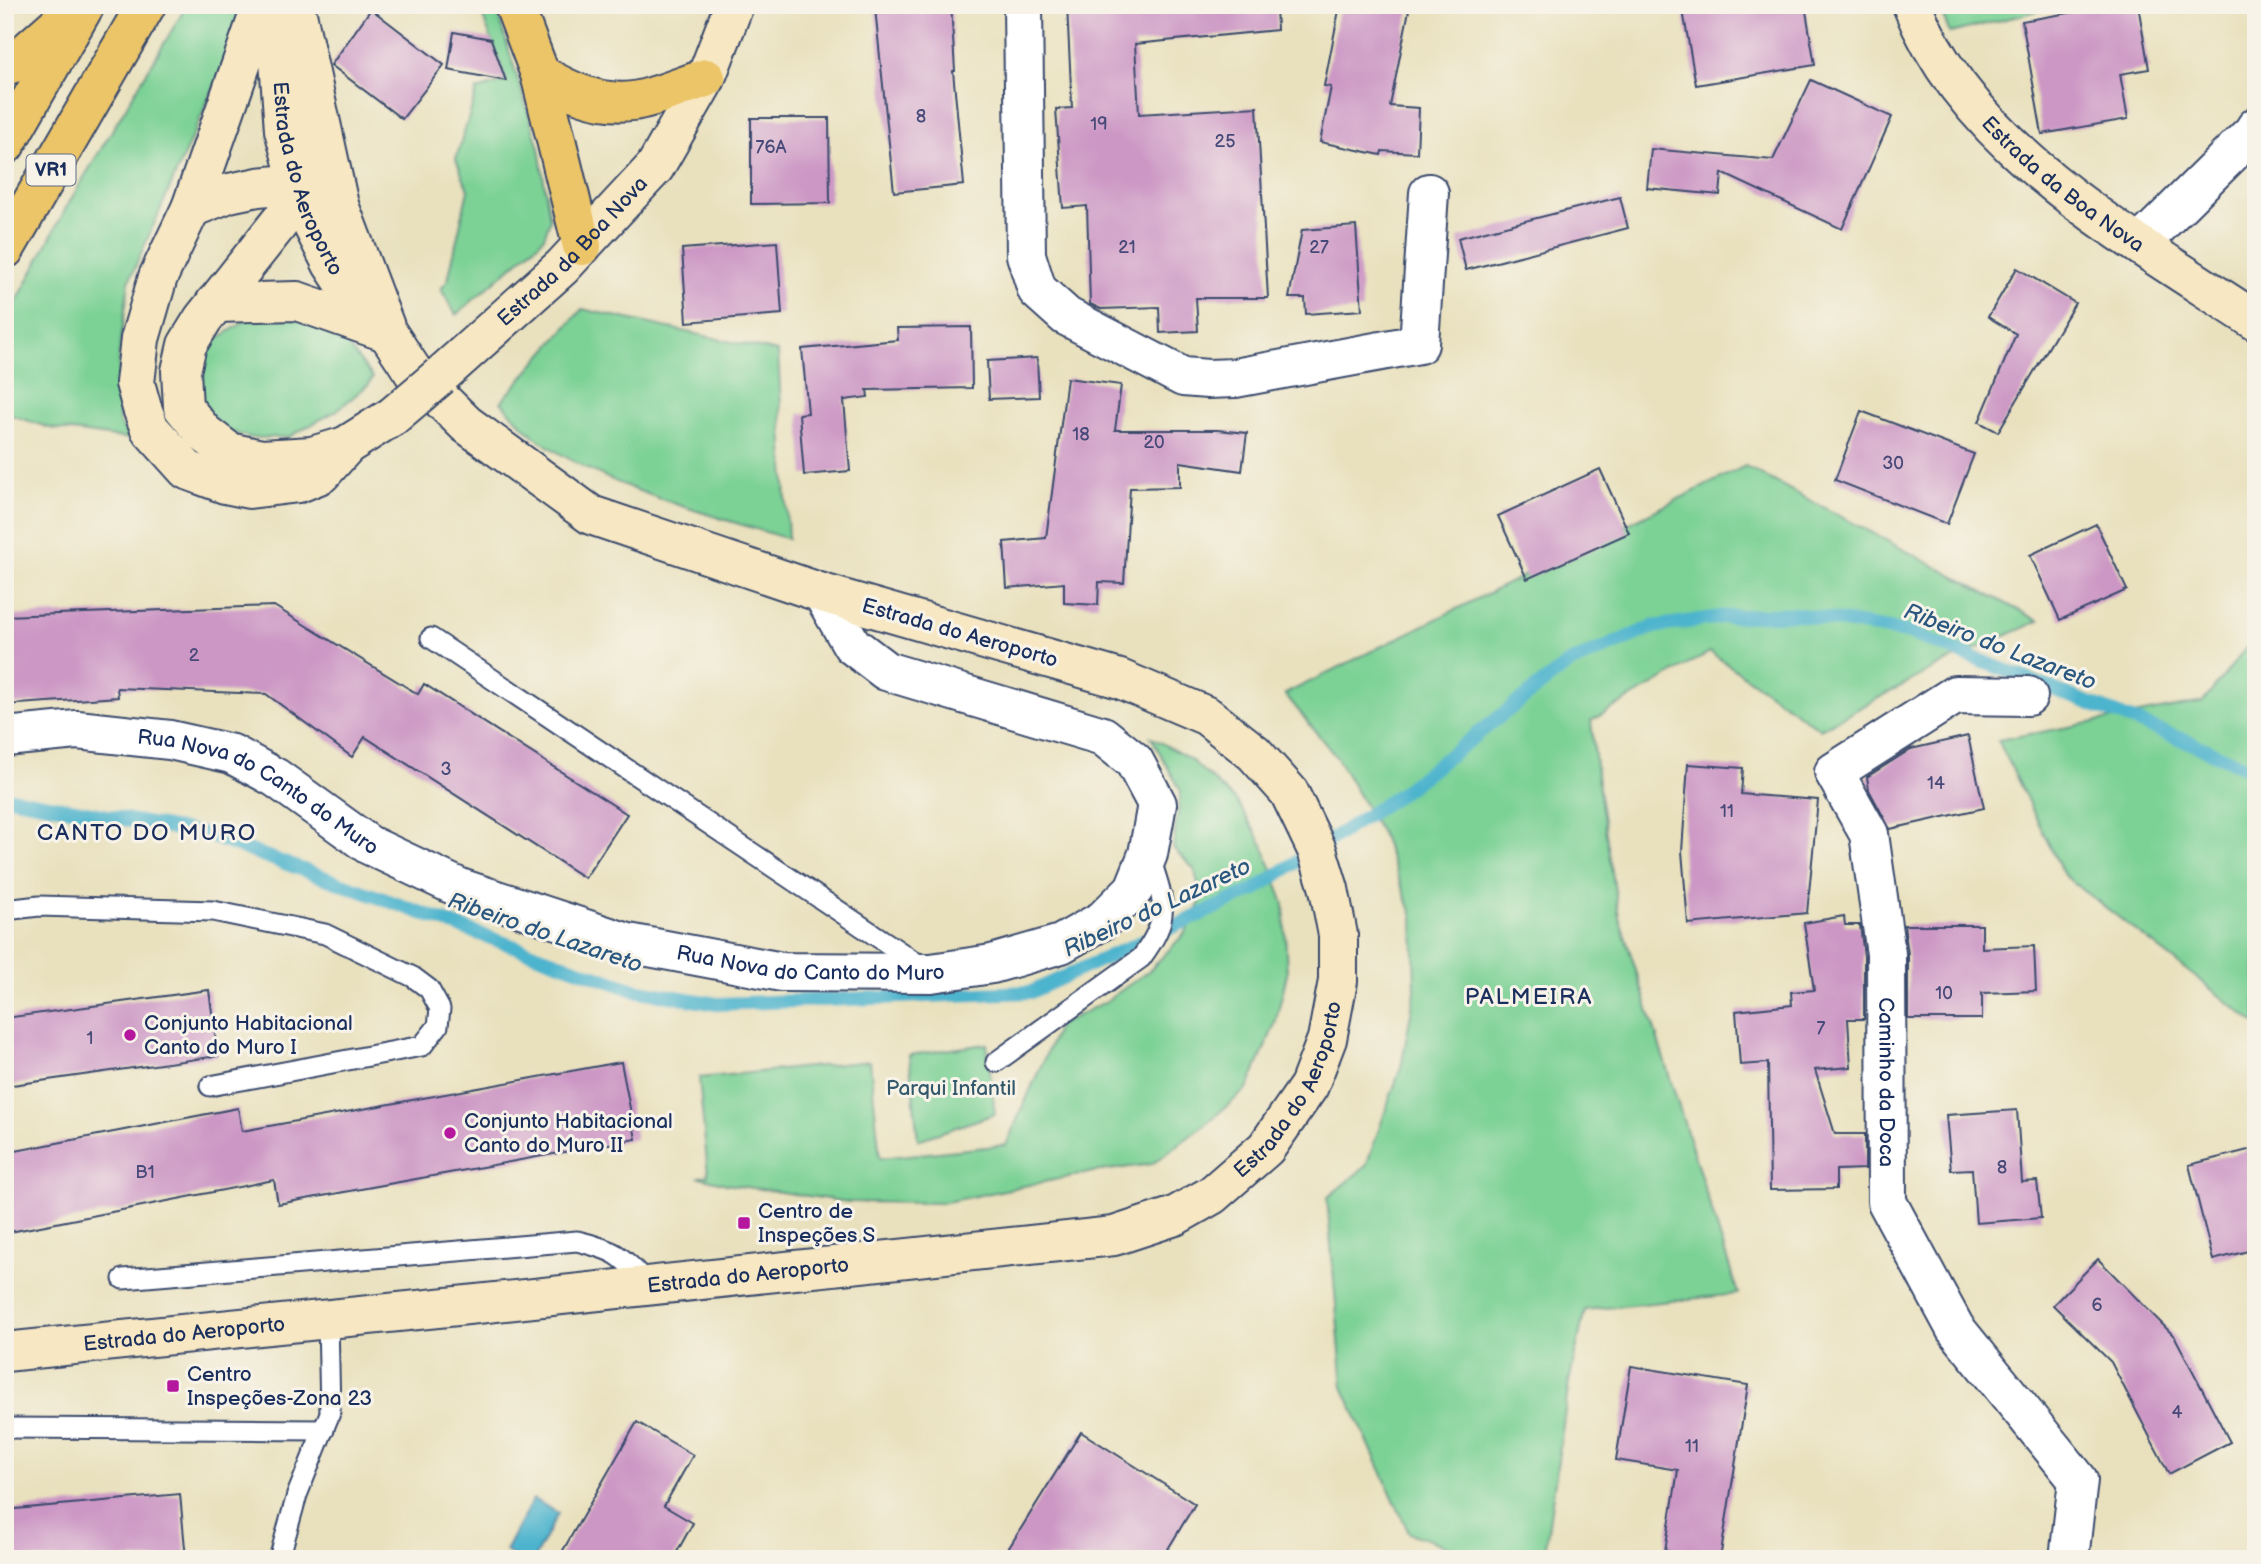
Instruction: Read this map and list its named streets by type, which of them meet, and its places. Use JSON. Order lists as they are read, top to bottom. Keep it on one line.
{"streets":{"highway":["VR1"],"main road":["Estrada do Aeroporto","Estrada da Boa Nova"],"street":["Rua Nova do Canto do Muro","Caminho da Doca"]},"crossings":[["Estrada do Aeroporto","Estrada da Boa Nova"],["Estrada do Aeroporto","Rua Nova do Canto do Muro"]],"districts":["CANTO DO MURO","PALMEIRA"],"water":["Ribeiro do Lazareto"],"parks":["Parqui Infantil"],"places":{"other":["Conjunto Habitacional Canto do Muro I","Conjunto Habitacional Canto do Muro II"],"transit":["Centro de Inspeções S","Centro Inspeções-Zona 23"]},"house_numbers":["8","19","25","76A","21","27","18","20","30","2","3","14","11","10","7","1","8","B1","6","4","11"]}
